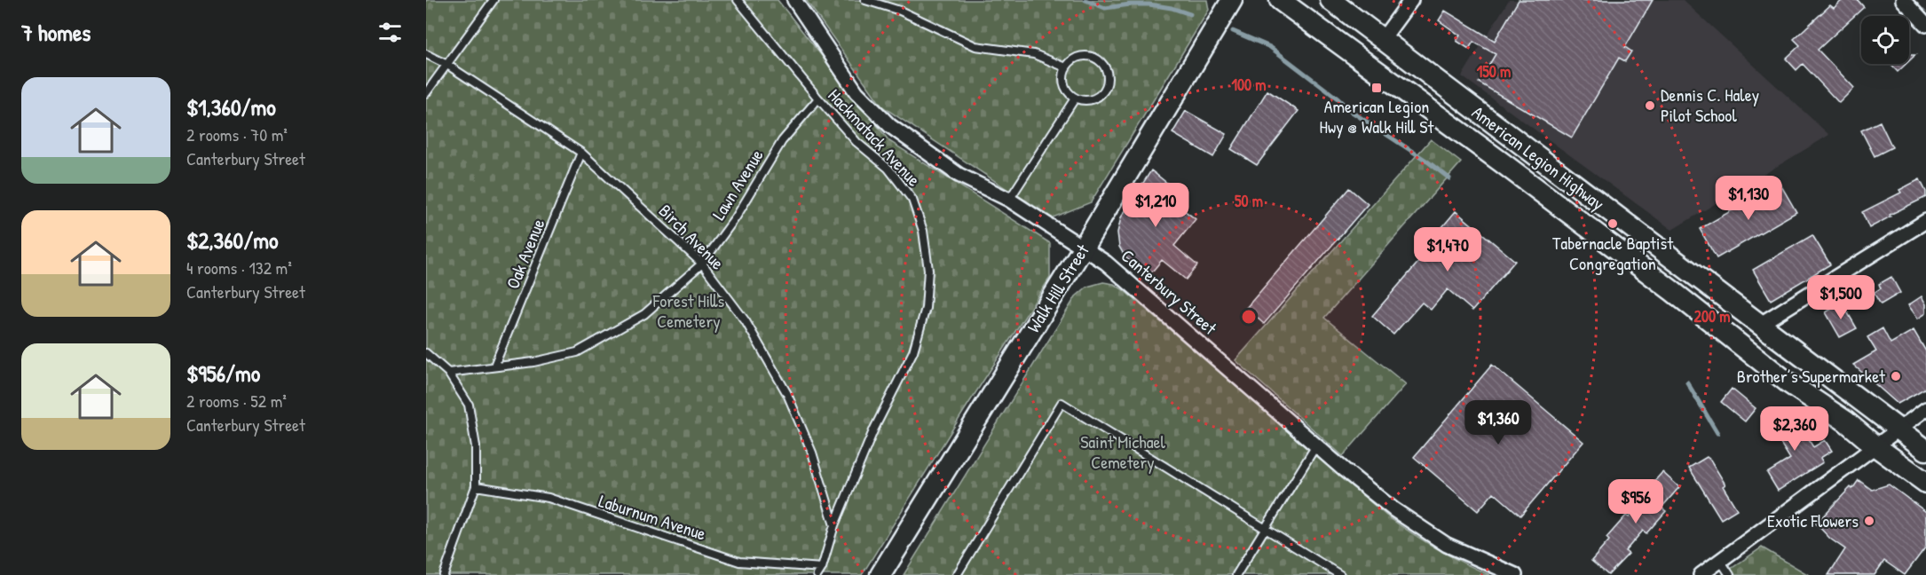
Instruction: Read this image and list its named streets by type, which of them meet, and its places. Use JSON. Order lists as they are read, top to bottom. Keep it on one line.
{"streets":{"main road":["American Legion Highway","Walk Hill Street"],"street":["Canterbury Street"],"lane":["Hackmatack Avenue","Lawn Avenue","Birch Avenue","Oak Avenue","Laburnum Avenue"]},"crossings":[["Hackmatack Avenue","Lawn Avenue"],["Hackmatack Avenue","Birch Avenue"],["Hackmatack Avenue","Laburnum Avenue"],["Lawn Avenue","Birch Avenue"],["Lawn Avenue","Oak Avenue"],["Birch Avenue","Oak Avenue"],["Walk Hill Street","Canterbury Street"]],"parks":["Forest Hills Cemetery","Saint Michael Cemetery"],"places":{"transit":["American Legion Hwy @ Walk Hill St"],"other":["Dennis C. Haley Pilot School","Tabernacle Baptist Congregation","Brother’s Supermarket","Exotic Flowers"]},"page":{"heading":"7 homes","list":[{"name":"$1,360/mo","note":"2 rooms · 70 m² · Canterbury Street"},{"name":"$2,360/mo","note":"4 rooms · 132 m² · Canterbury Street"},{"name":"$956/mo","note":"2 rooms · 52 m² · Canterbury Street"}],"price":["$1,130","$1,210","$1,470","$1,500","$1,360","$2,360","$956"]},"rings":["150 m","100 m","50 m","200 m"]}
